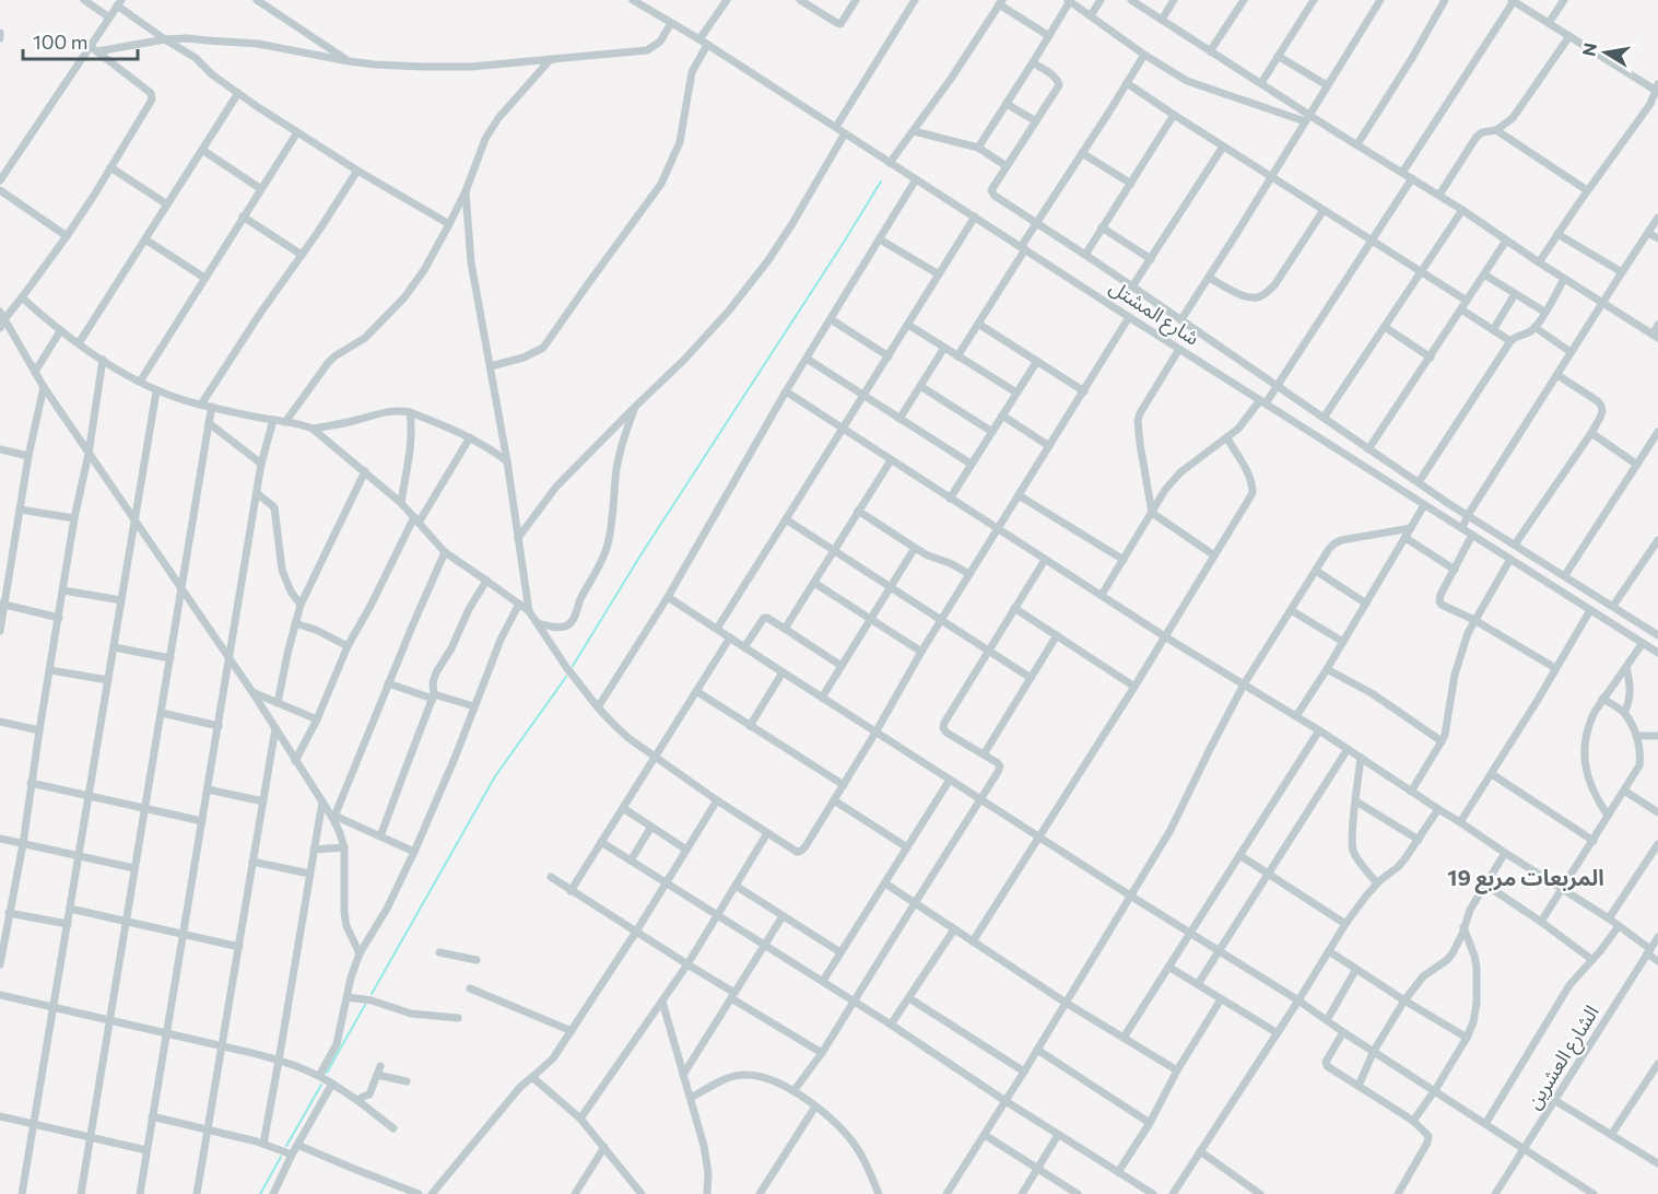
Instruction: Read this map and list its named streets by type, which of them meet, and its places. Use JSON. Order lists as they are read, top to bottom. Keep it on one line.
{"streets":{"street":["شارع المشتل","الشارع العشرين"]},"districts":["المربعات مربع 19"],"scale_bar":"100 m","north":"left"}
